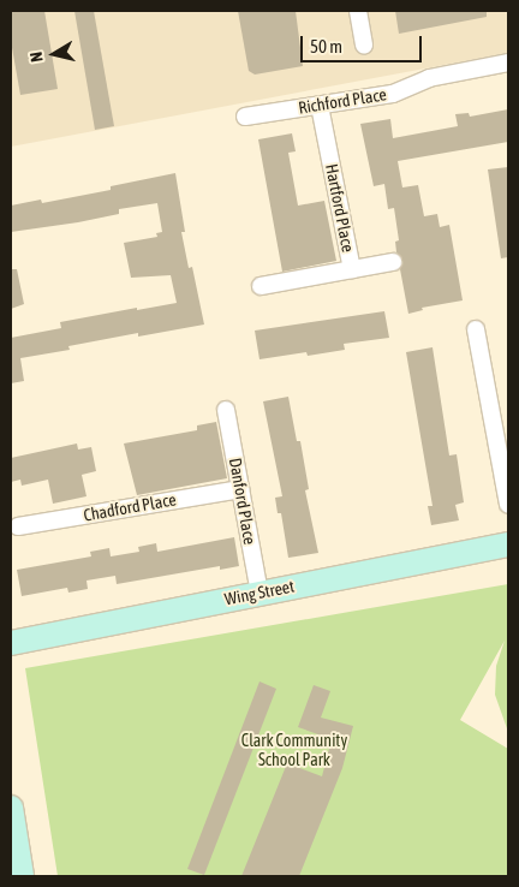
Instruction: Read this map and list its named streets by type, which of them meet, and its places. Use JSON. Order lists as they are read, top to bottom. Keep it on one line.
{"streets":{"street":["Richford Place","Hartford Place","Danford Place","Chadford Place","Wing Street"]},"crossings":[["Richford Place","Hartford Place"],["Danford Place","Chadford Place"],["Danford Place","Wing Street"]],"parks":["Clark Community School Park"],"scale_bar":"50 m","north":"left"}
